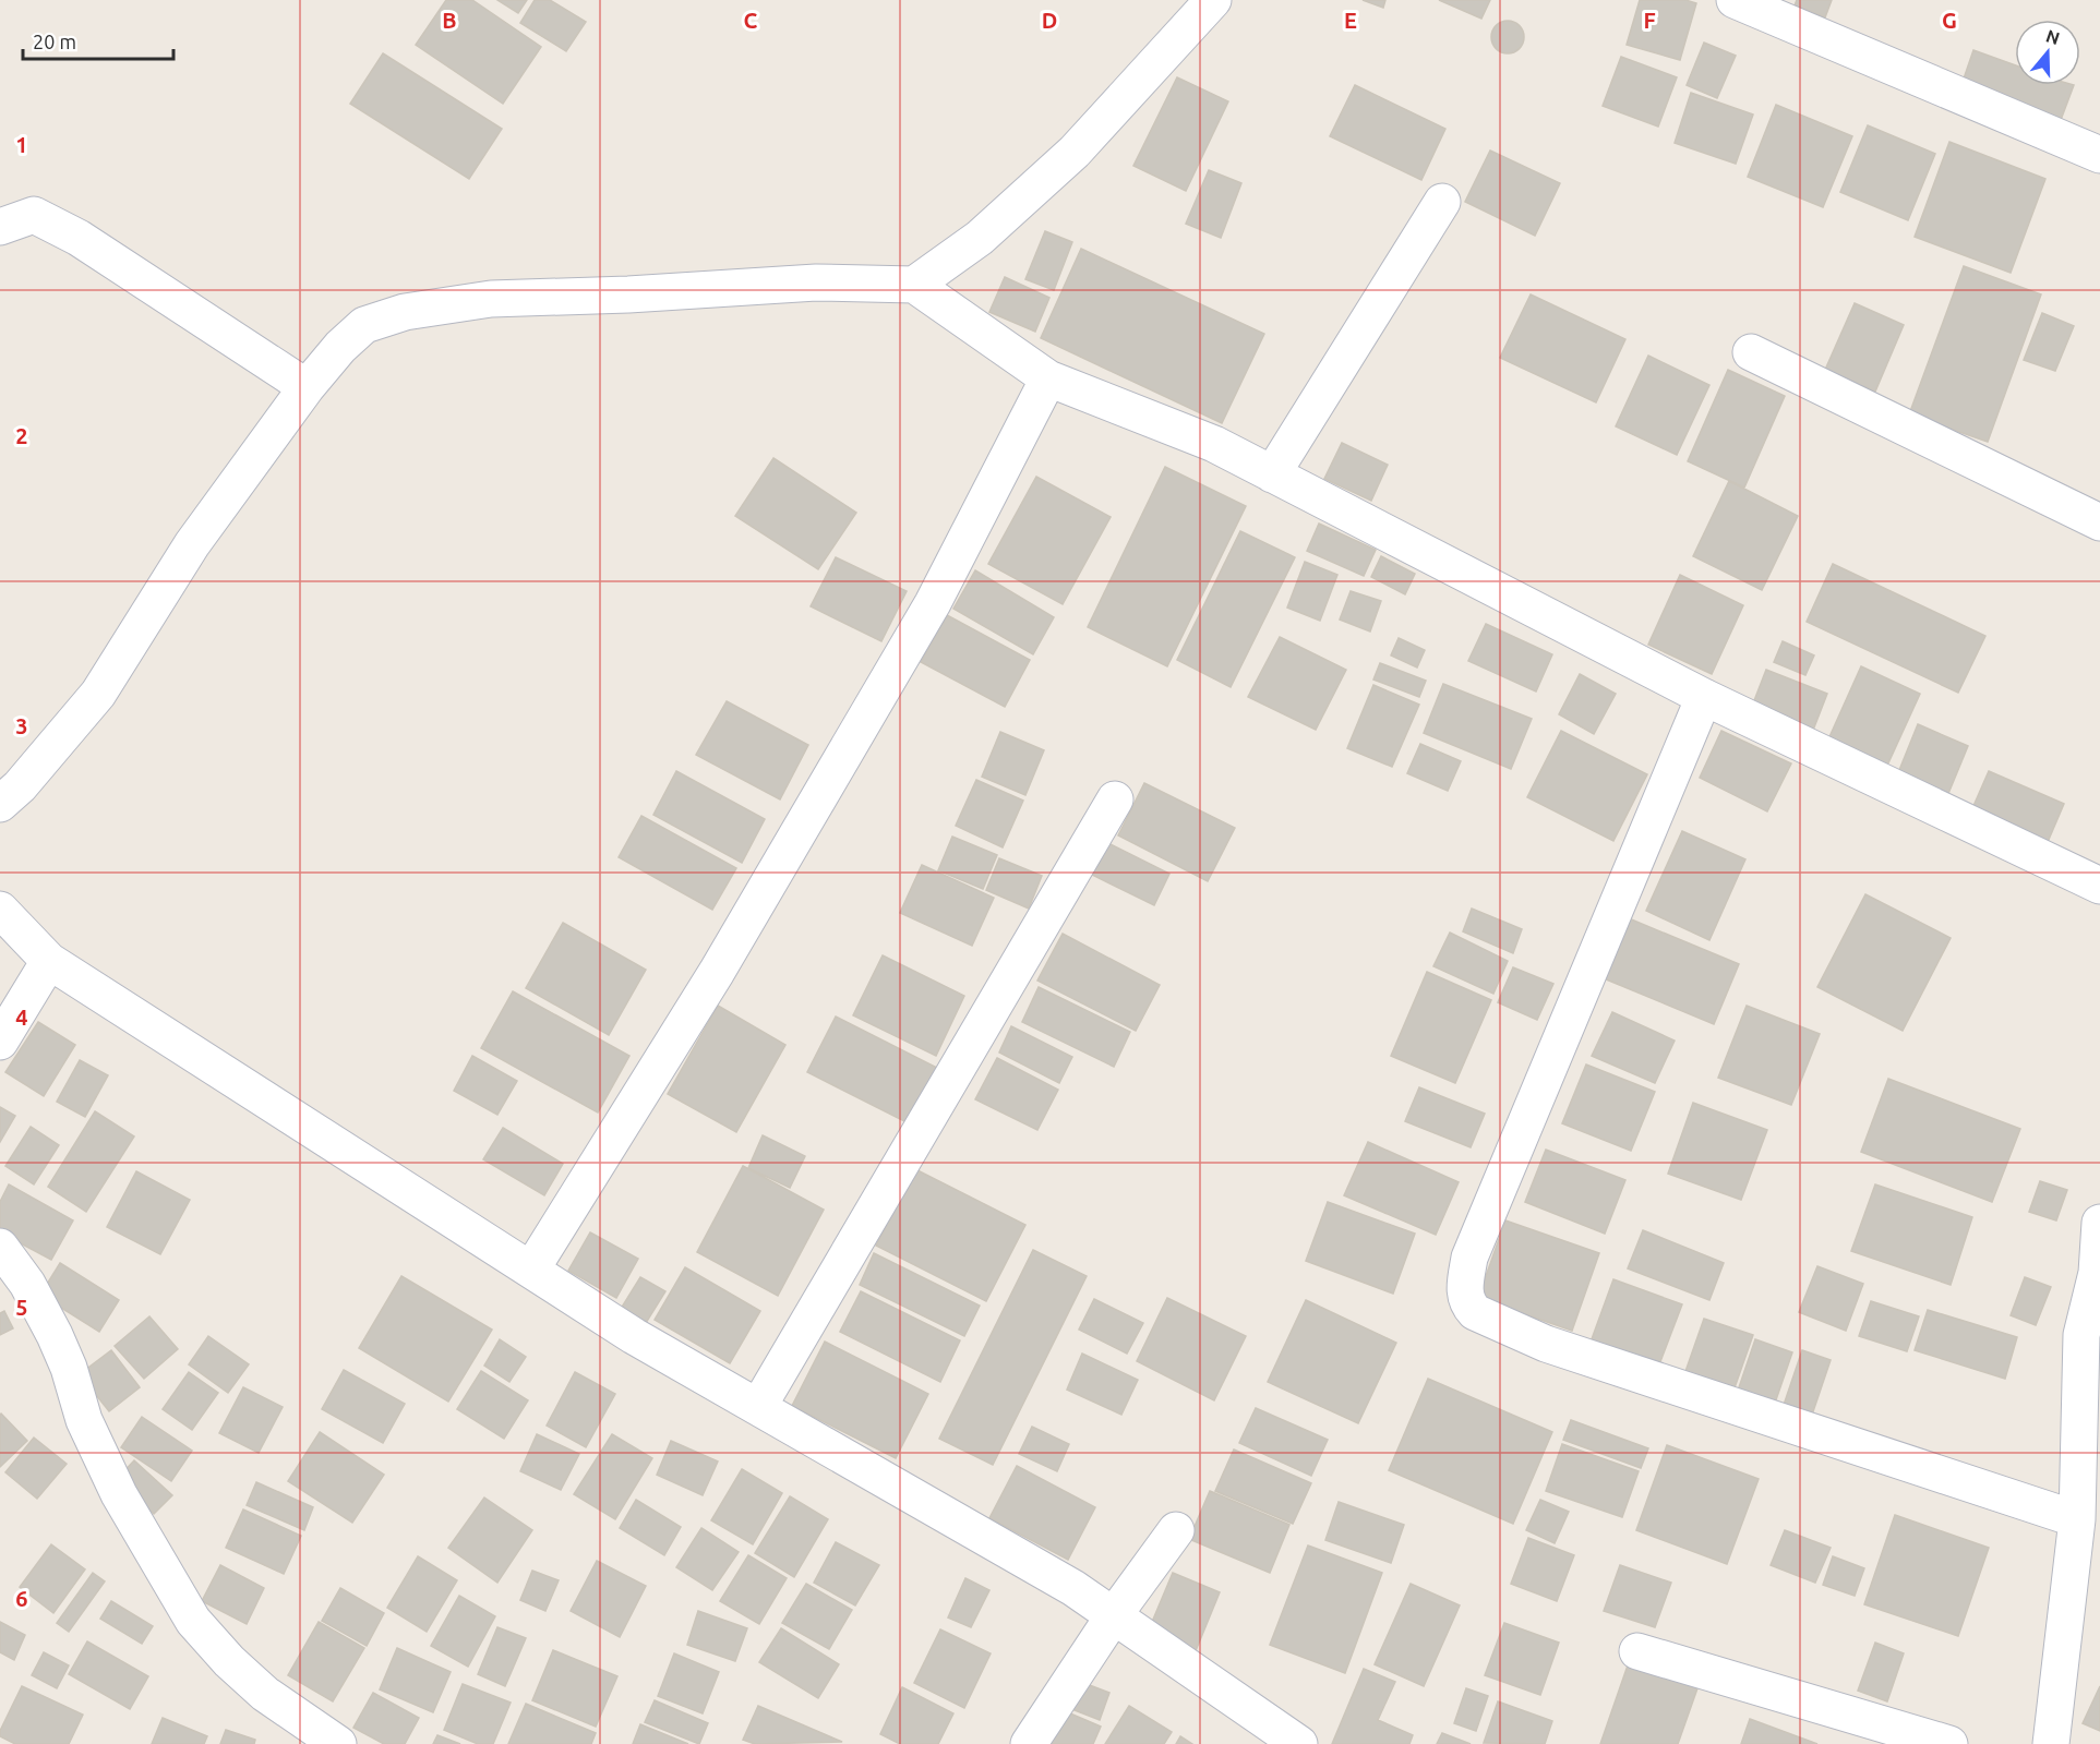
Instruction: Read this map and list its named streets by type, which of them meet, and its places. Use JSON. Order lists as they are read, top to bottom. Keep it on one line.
{"scale_bar":"20 m","north":"top","grid":{"columns":["B","C","D","E","F","G"],"rows":["1","2","3","4","5","6"]}}
